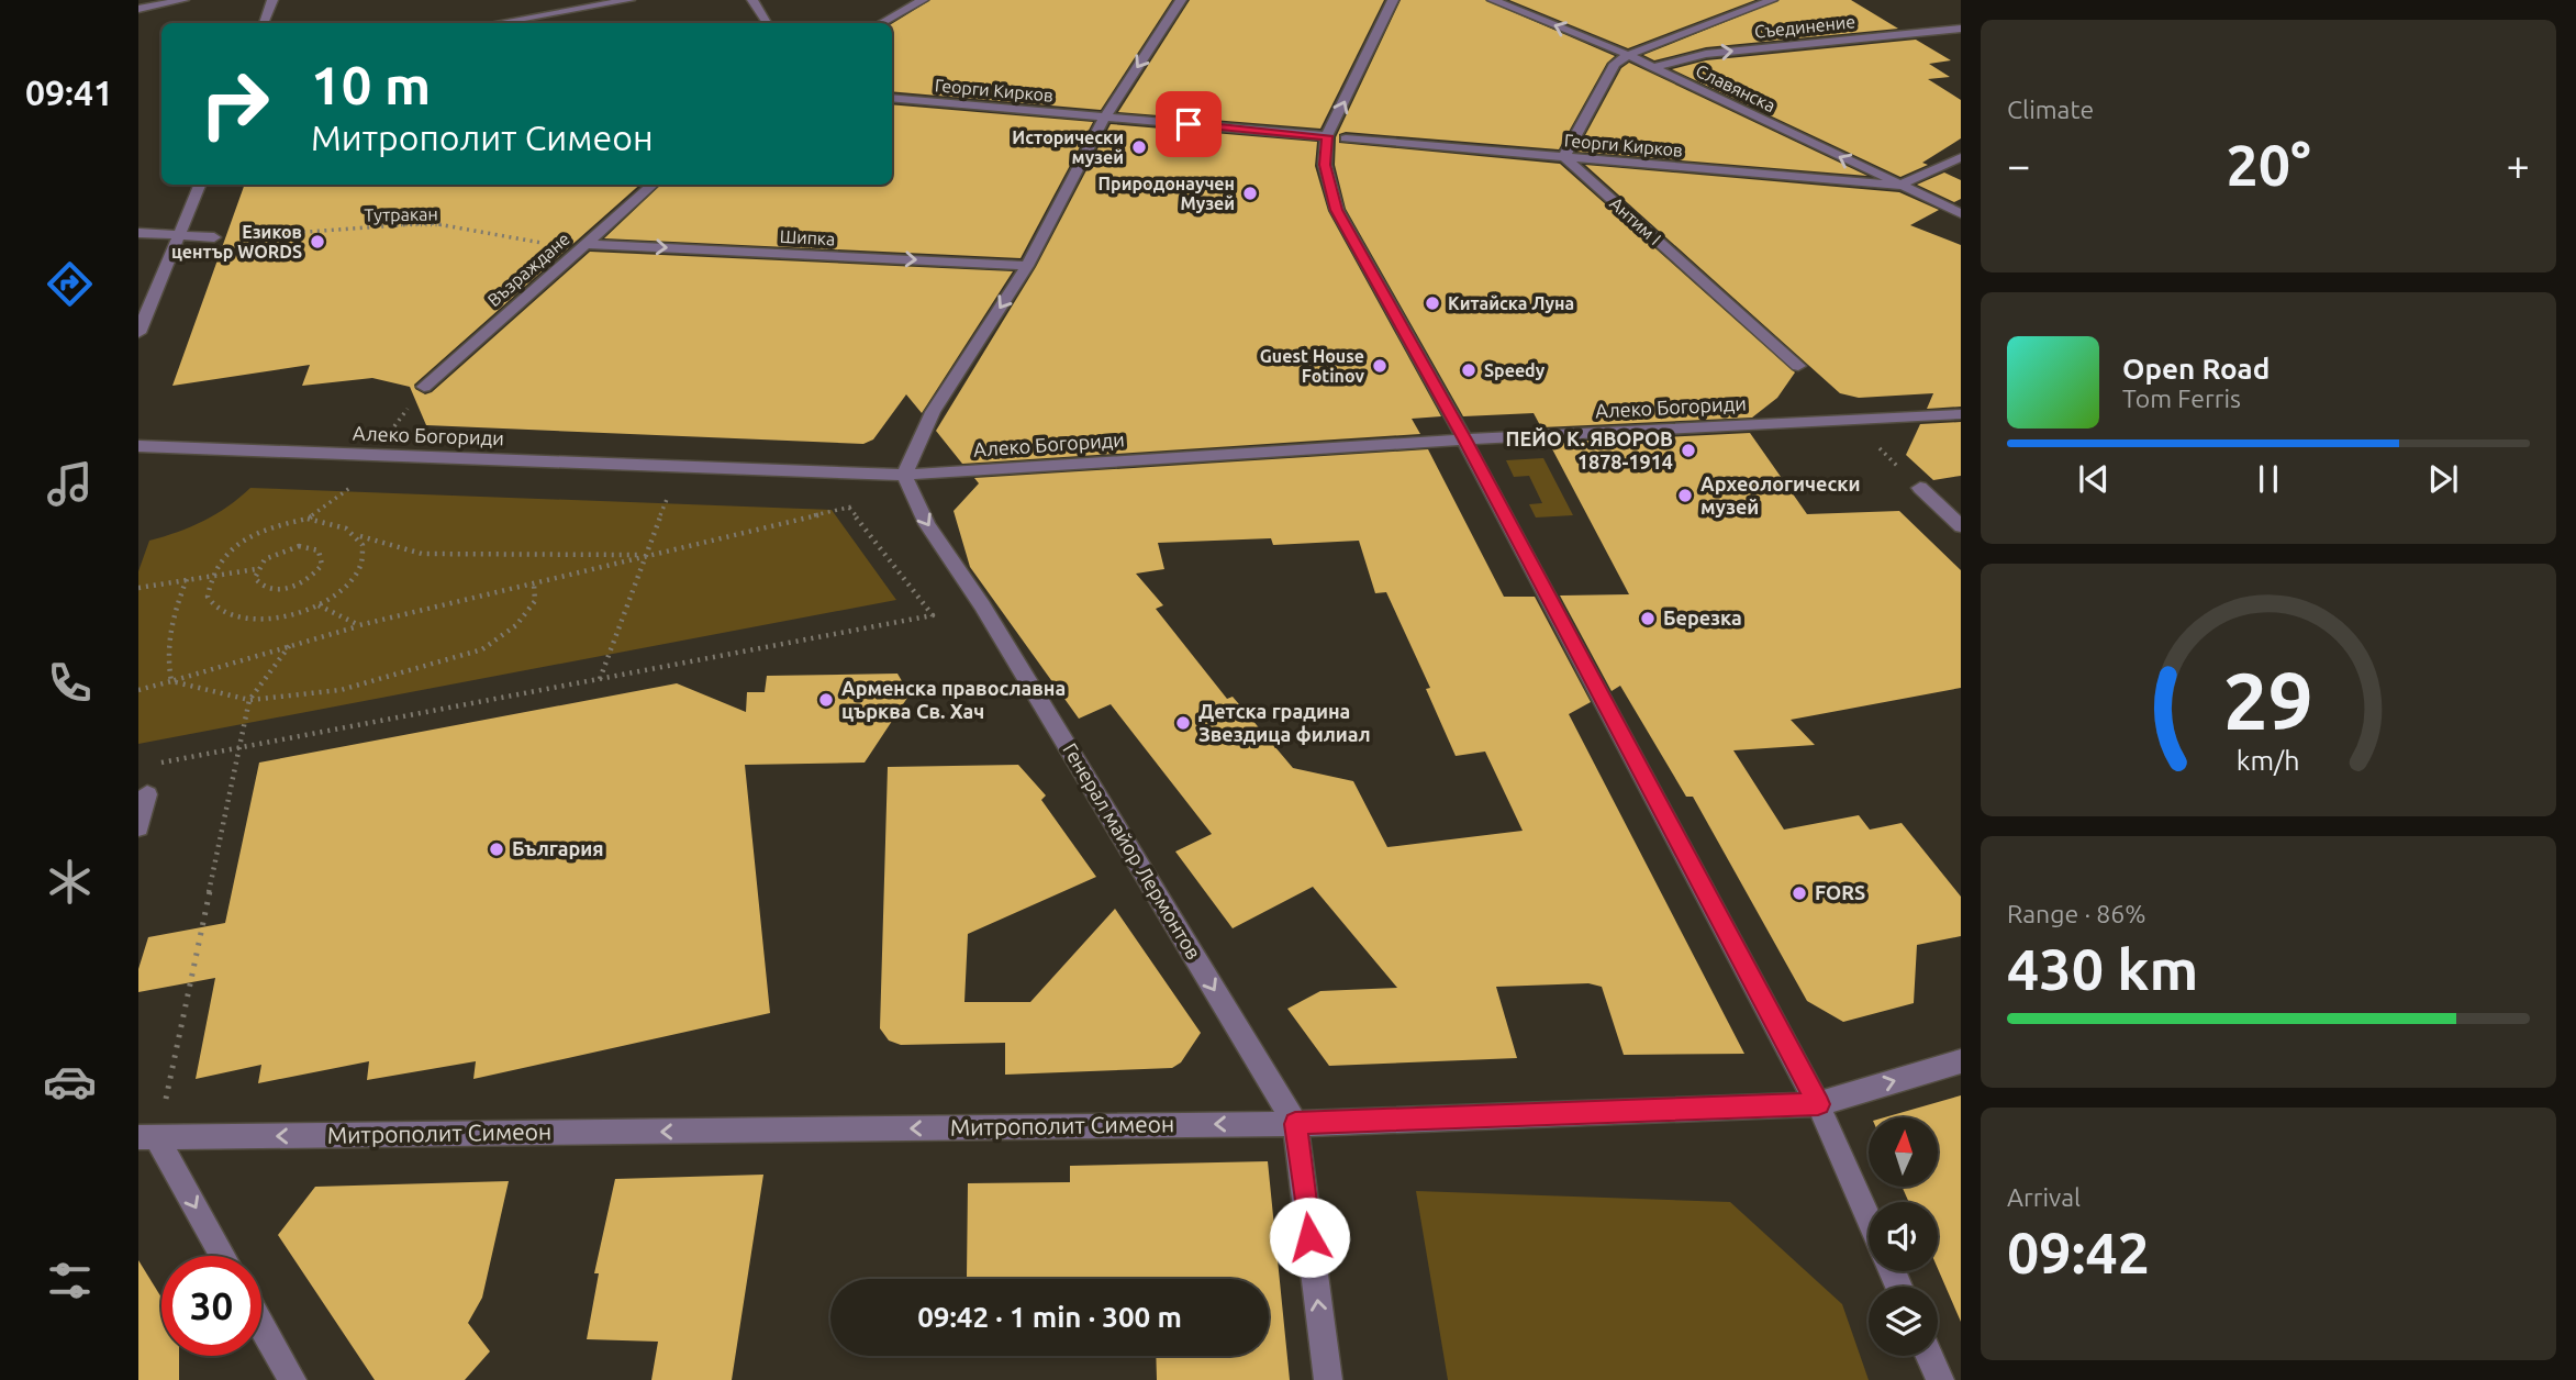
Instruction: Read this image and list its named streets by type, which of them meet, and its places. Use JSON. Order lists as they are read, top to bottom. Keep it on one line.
{"streets":{"street":["Съединение","Славянска","Георги Кирков","Антим I","Шипка","Възраждане","Алеко Богориди","Генерал майор Лермонтов","Митрополит Симеон"],"path":["Тутракан"]},"crossings":[["Съединение","Славянска"],["Славянска","Георги Кирков"],["Георги Кирков","Антим I"],["Тутракан","Шипка"],["Тутракан","Възраждане"],["Шипка","Възраждане"],["Алеко Богориди","Генерал майор Лермонтов"],["Генерал майор Лермонтов","Митрополит Симеон"]],"one_way":["Славянска","Шипка"],"places":["Исторически музей","Природонаучен Музей","Езиков център WORDS","Китайска Луна","Guest House Fotinov","Speedy","ПЕЙО К. ЯВОРОВ 1878-1914","Археологически музей","Березка","Арменска православна църква Св. Хач","Детска градина Звездица филиал","България","FORS"],"north":"top","page":{"tabs":"09:41","tile":["Climate",["Range · 86%","430 km"],["Arrival","09:42"]],"turn":["10 m","Митрополит Симеон"],"heat":["−","20°","+"],"song":["Open Road","Tom Ferris"],"limit":"30","trip":"09:42 · 1 min · 300 m","gauge":["29","km/h"]}}
